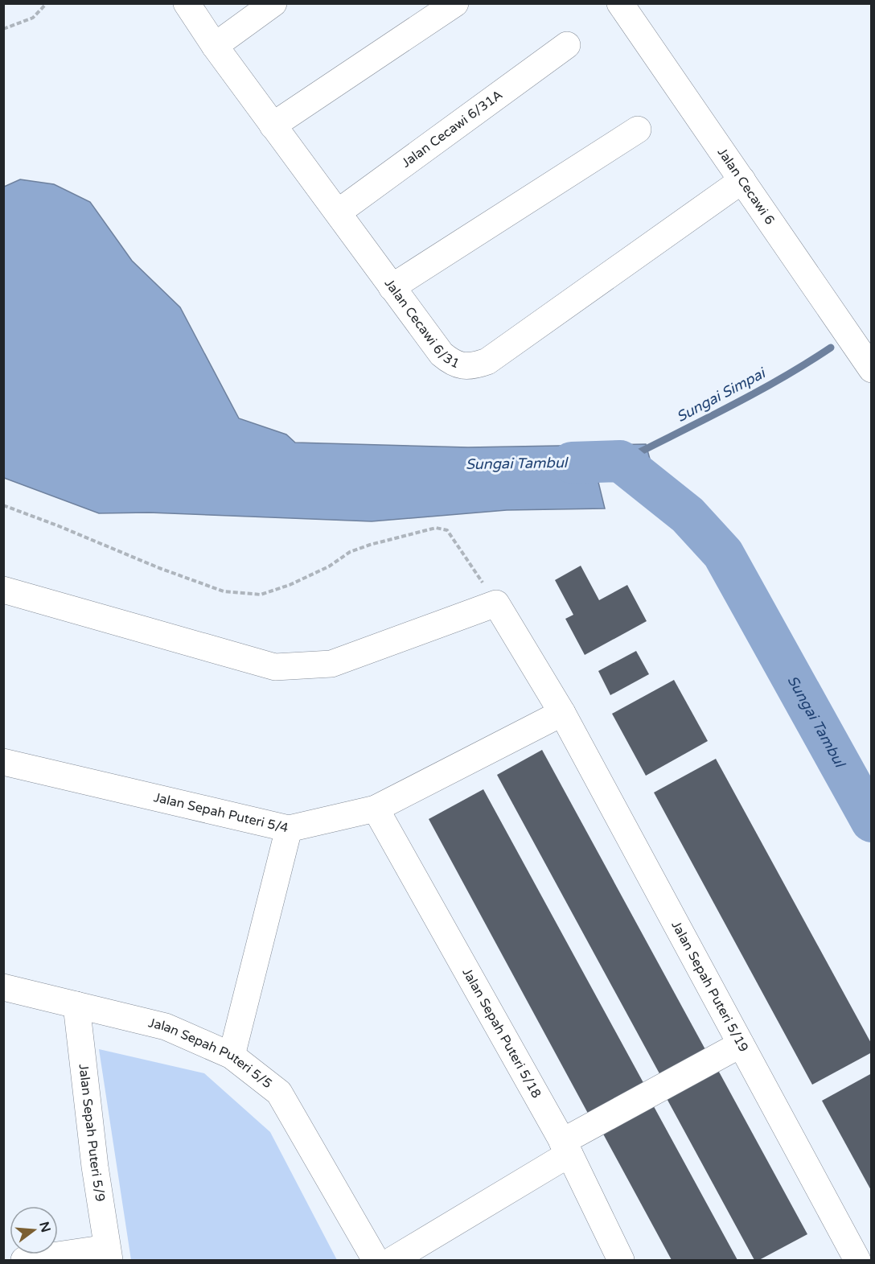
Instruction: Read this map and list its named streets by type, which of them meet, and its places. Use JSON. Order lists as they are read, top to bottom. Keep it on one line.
{"streets":{"street":["Jalan Cecawi 6/31A","Jalan Cecawi 6","Jalan Cecawi 6/31","Jalan Sepah Puteri 5/4","Jalan Sepah Puteri 5/19","Jalan Sepah Puteri 5/18","Jalan Sepah Puteri 5/5","Jalan Sepah Puteri 5/9"]},"crossings":[["Jalan Cecawi 6/31A","Jalan Cecawi 6/31"],["Jalan Cecawi 6","Jalan Cecawi 6/31"],["Jalan Sepah Puteri 5/4","Jalan Sepah Puteri 5/19"],["Jalan Sepah Puteri 5/4","Jalan Sepah Puteri 5/18"],["Jalan Sepah Puteri 5/5","Jalan Sepah Puteri 5/9"]],"water":["Sungai Simpai","Sungai Tambul"],"north":"right"}
